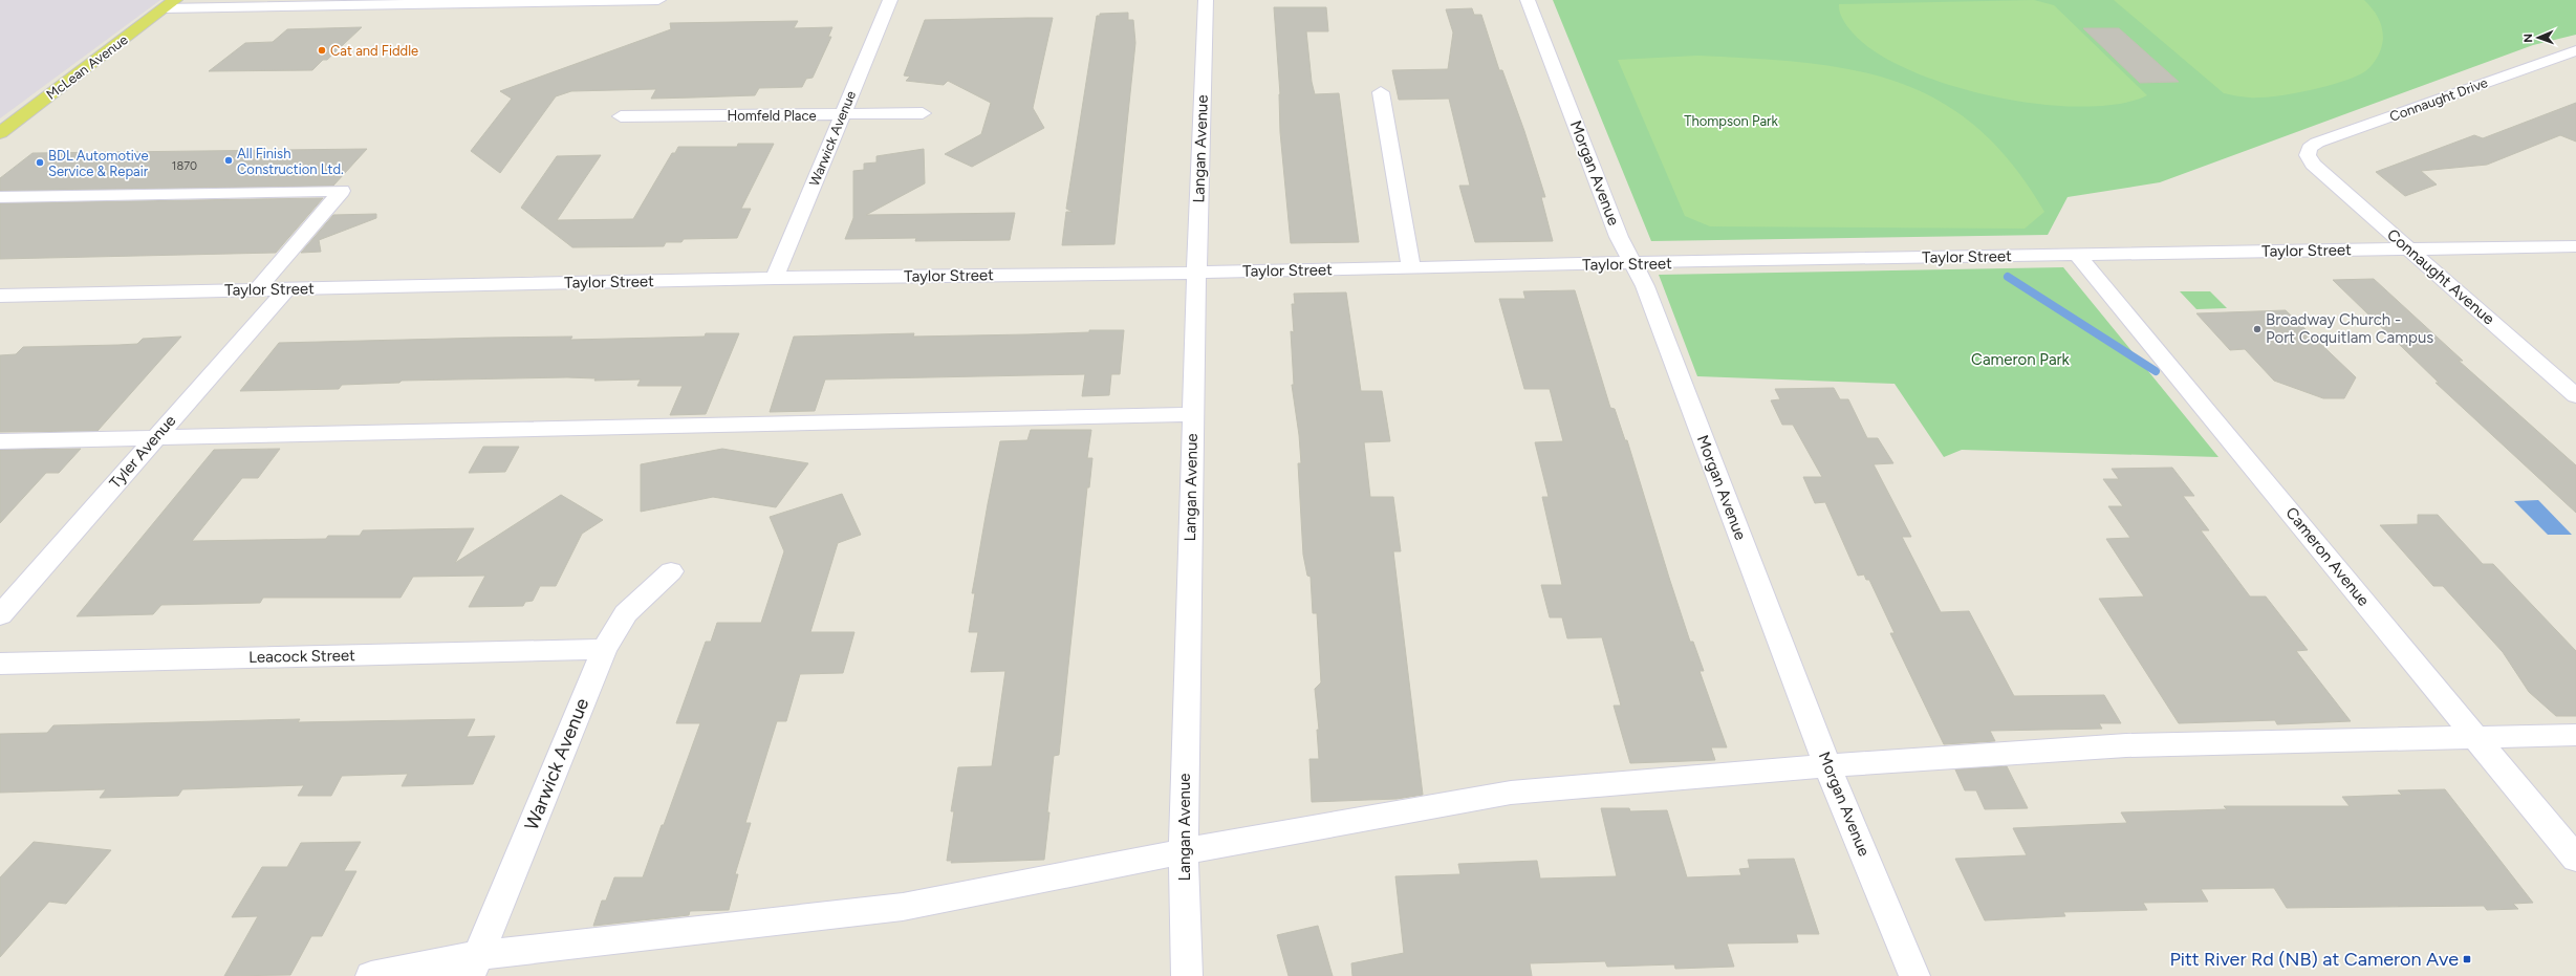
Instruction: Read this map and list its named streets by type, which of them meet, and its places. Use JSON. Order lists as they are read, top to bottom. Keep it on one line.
{"streets":{"main road":["McLean Avenue"],"street":["Connaught Drive","Homfeld Place","Warwick Avenue","Langan Avenue","Morgan Avenue","Taylor Street","Connaught Avenue","Tyler Avenue","Cameron Avenue","Leacock Street"]},"crossings":[["Connaught Drive","Connaught Avenue"],["Homfeld Place","Warwick Avenue"],["Warwick Avenue","Taylor Street"],["Warwick Avenue","Leacock Street"],["Langan Avenue","Taylor Street"],["Morgan Avenue","Taylor Street"],["Taylor Street","Connaught Avenue"],["Taylor Street","Tyler Avenue"],["Taylor Street","Cameron Avenue"]],"parks":["Thompson Park","Cameron Park"],"places":{"other":["Cat and Fiddle","All Finish Construction Ltd.","BDL Automotive Service & Repair","Broadway Church - Port Coquitlam Campus"],"transit":["Pitt River Rd (NB) at Cameron Ave"]},"house_numbers":["1870"],"north":"left"}
